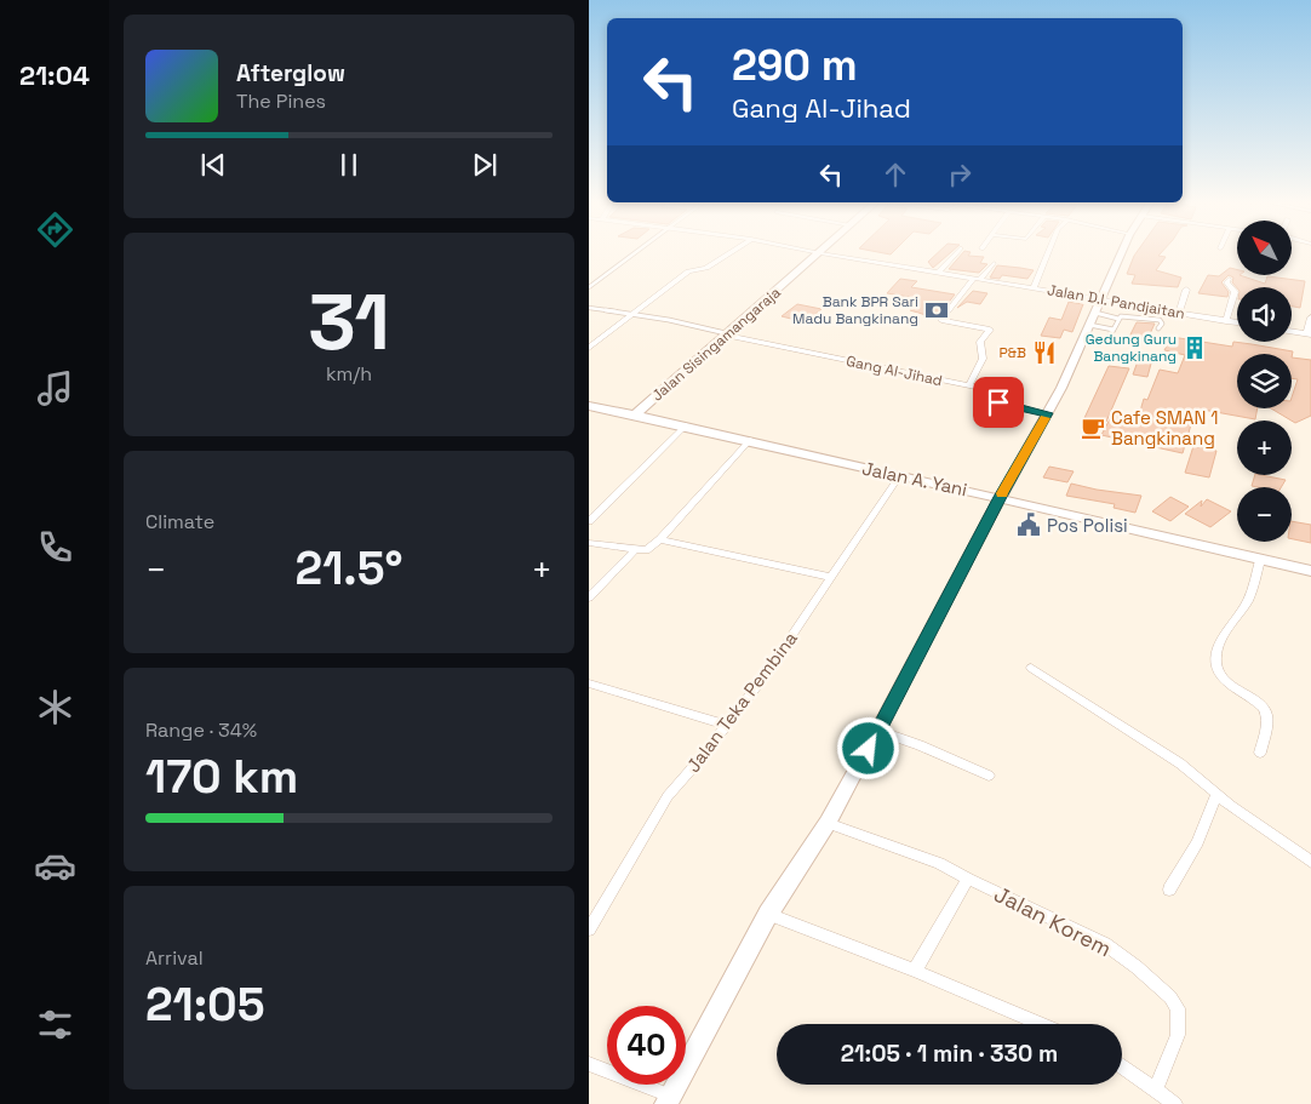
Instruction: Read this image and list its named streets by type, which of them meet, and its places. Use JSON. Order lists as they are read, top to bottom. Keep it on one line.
{"streets":{"street":["Jalan D.I. Pandjaitan","Jalan Sisingamangaraja","Gang Al-Jihad","Jalan A. Yani","Jalan Teka Pembina","Jalan Korem"]},"crossings":[["Jalan D.I. Pandjaitan","Jalan Sisingamangaraja"],["Jalan Sisingamangaraja","Gang Al-Jihad"],["Jalan Sisingamangaraja","Jalan A. Yani"],["Jalan A. Yani","Jalan Teka Pembina"]],"places":{"bank":["Bank BPR Sari Madu Bangkinang"],"building":["Gedung Guru Bangkinang"],"restaurant":["P&B"],"cafe":["Cafe SMAN 1 Bangkinang"],"public building":["Pos Polisi"]},"north":"top left","page":{"tabs":"21:04","turn":["290 m","Gang Al-Jihad"],"song":["Afterglow","The Pines"],"map_buttons":["+","−"],"tile":[["31","km/h"],"Climate",["Range · 34%","170 km"],["Arrival","21:05"]],"heat":["−","21.5°","+"],"limit":"40","trip":"21:05 · 1 min · 330 m"}}
